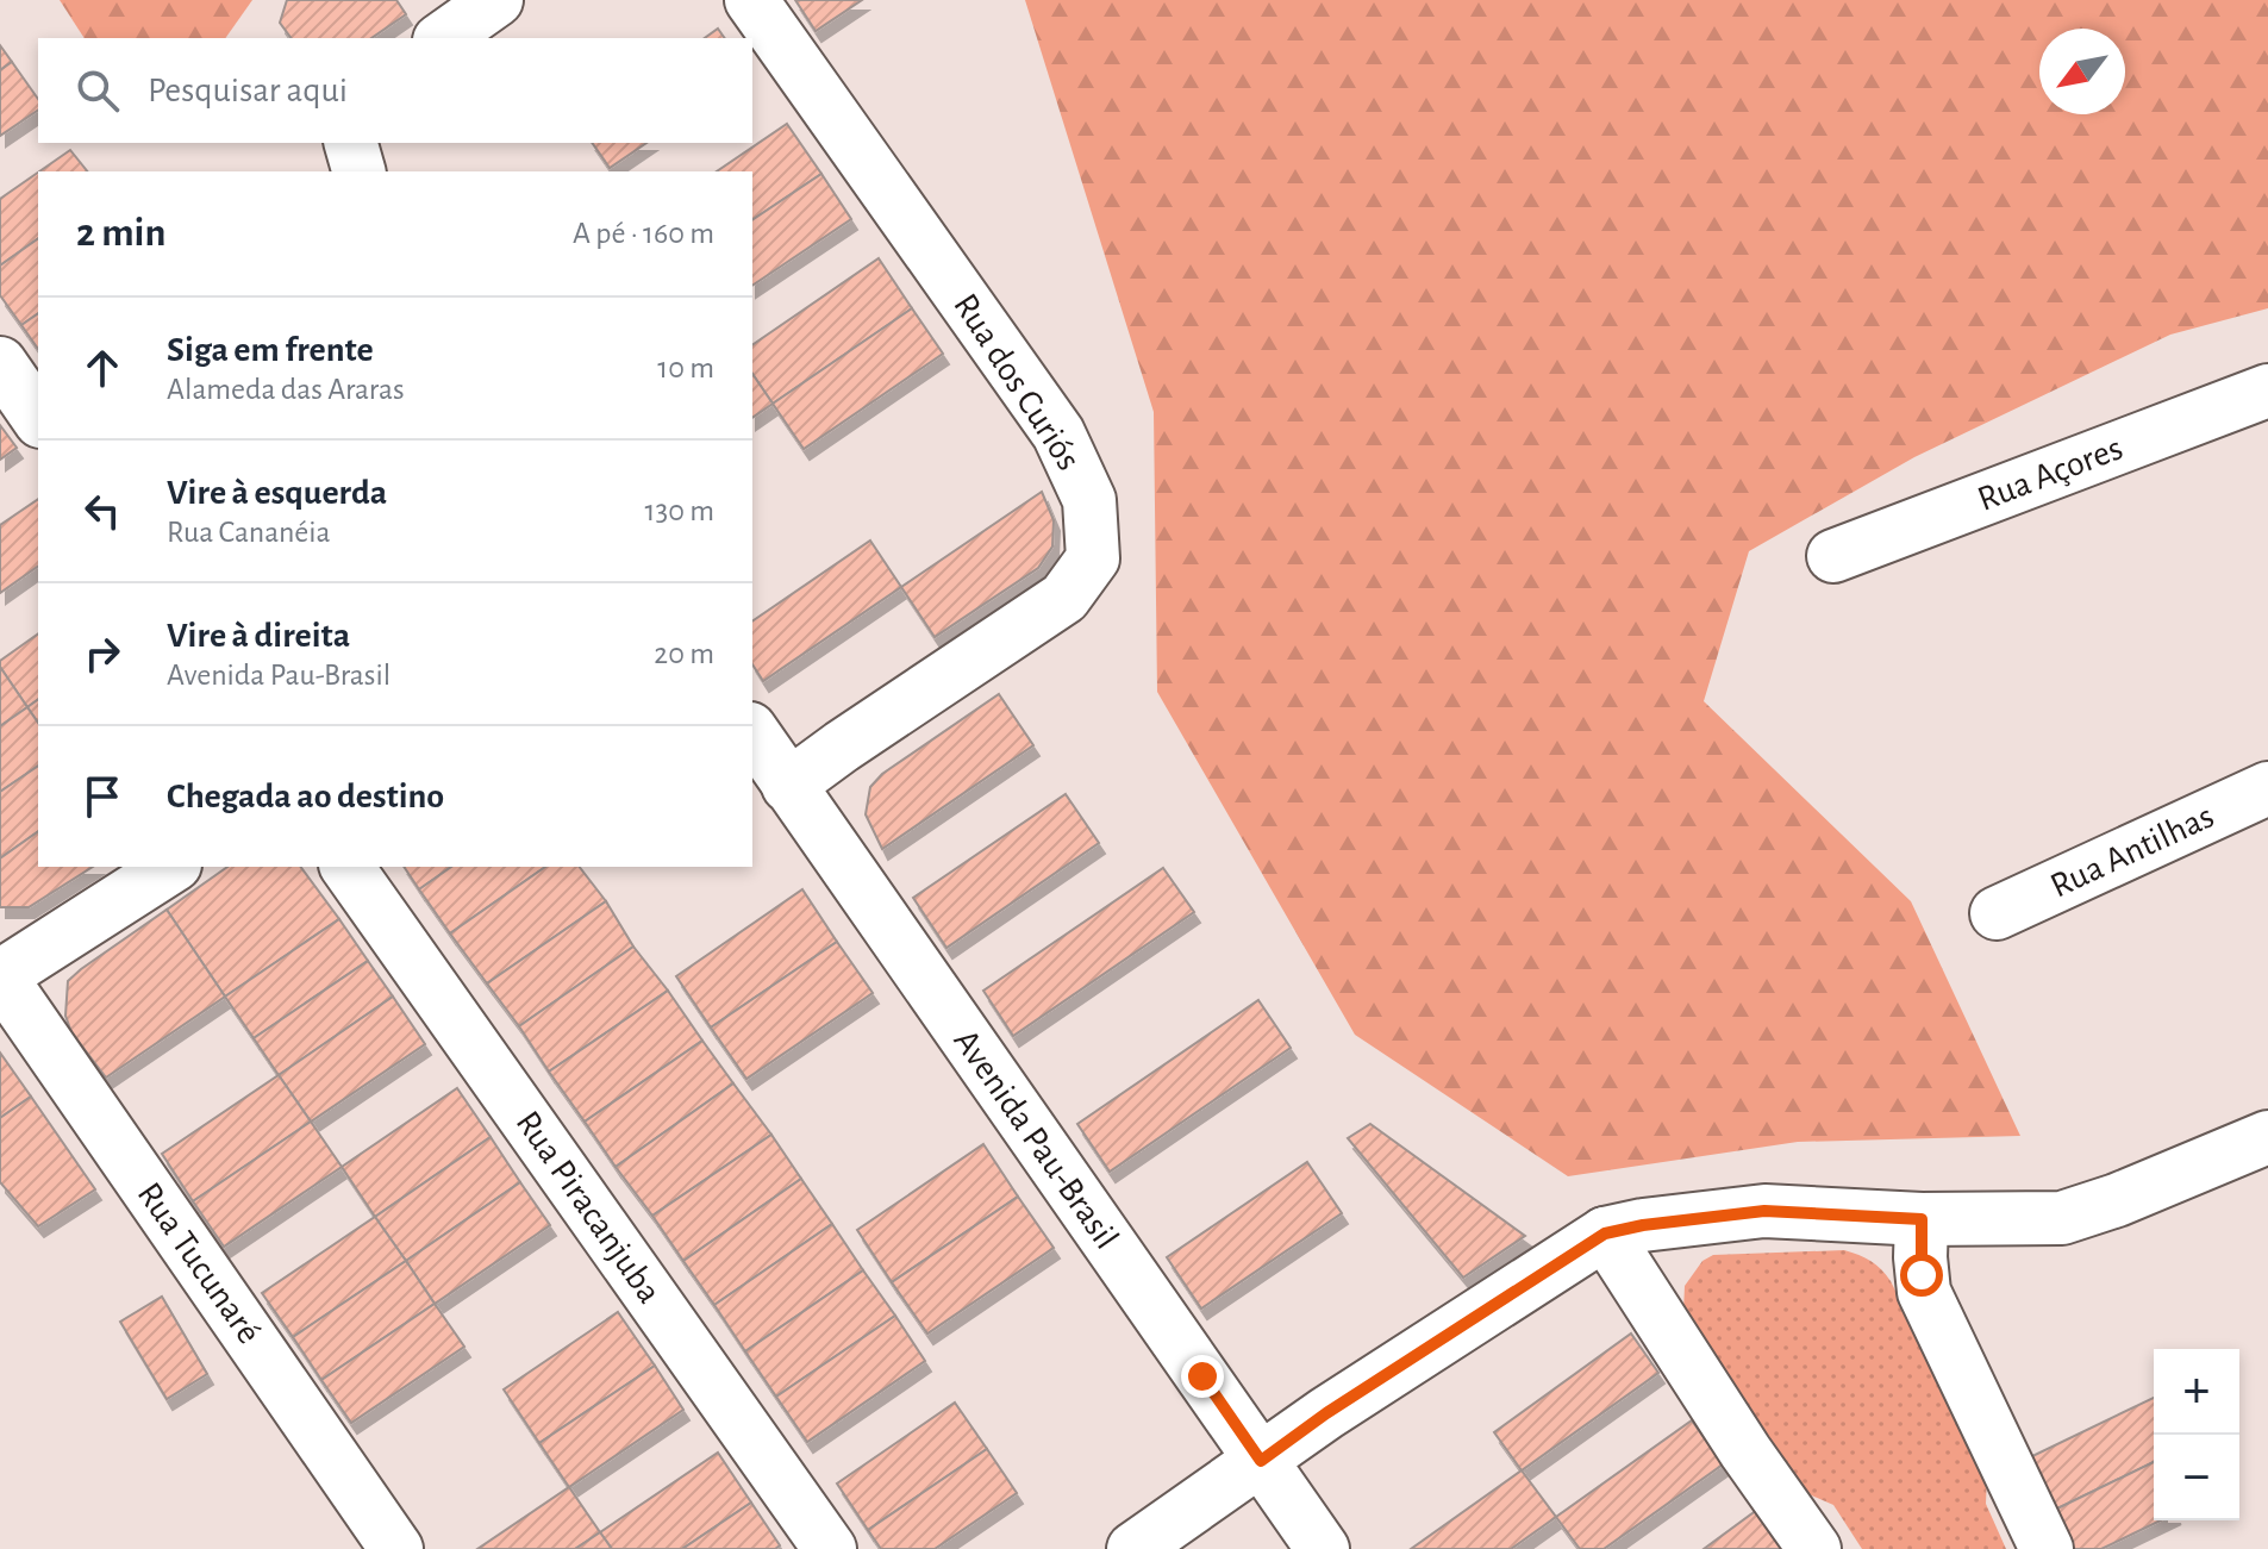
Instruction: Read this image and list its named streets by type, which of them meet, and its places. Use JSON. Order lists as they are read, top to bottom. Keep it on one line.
{"streets":{"street":["Rua dos Curiós","Rua Açores","Rua Antilhas","Avenida Pau-Brasil","Rua Piracanjuba","Rua Tucunaré"]},"crossings":[["Rua dos Curiós","Avenida Pau-Brasil"]],"north":"bottom left","page":{"search":"Pesquisar aqui","heading":["2 min","A pé · 160 m"],"list":[["Siga em frente","Alameda das Araras","10 m"],["Vire à esquerda","Rua Cananéia","130 m"],["Vire à direita","Avenida Pau-Brasil","20 m"],"Chegada ao destino"],"map_buttons":["+","−"]}}
